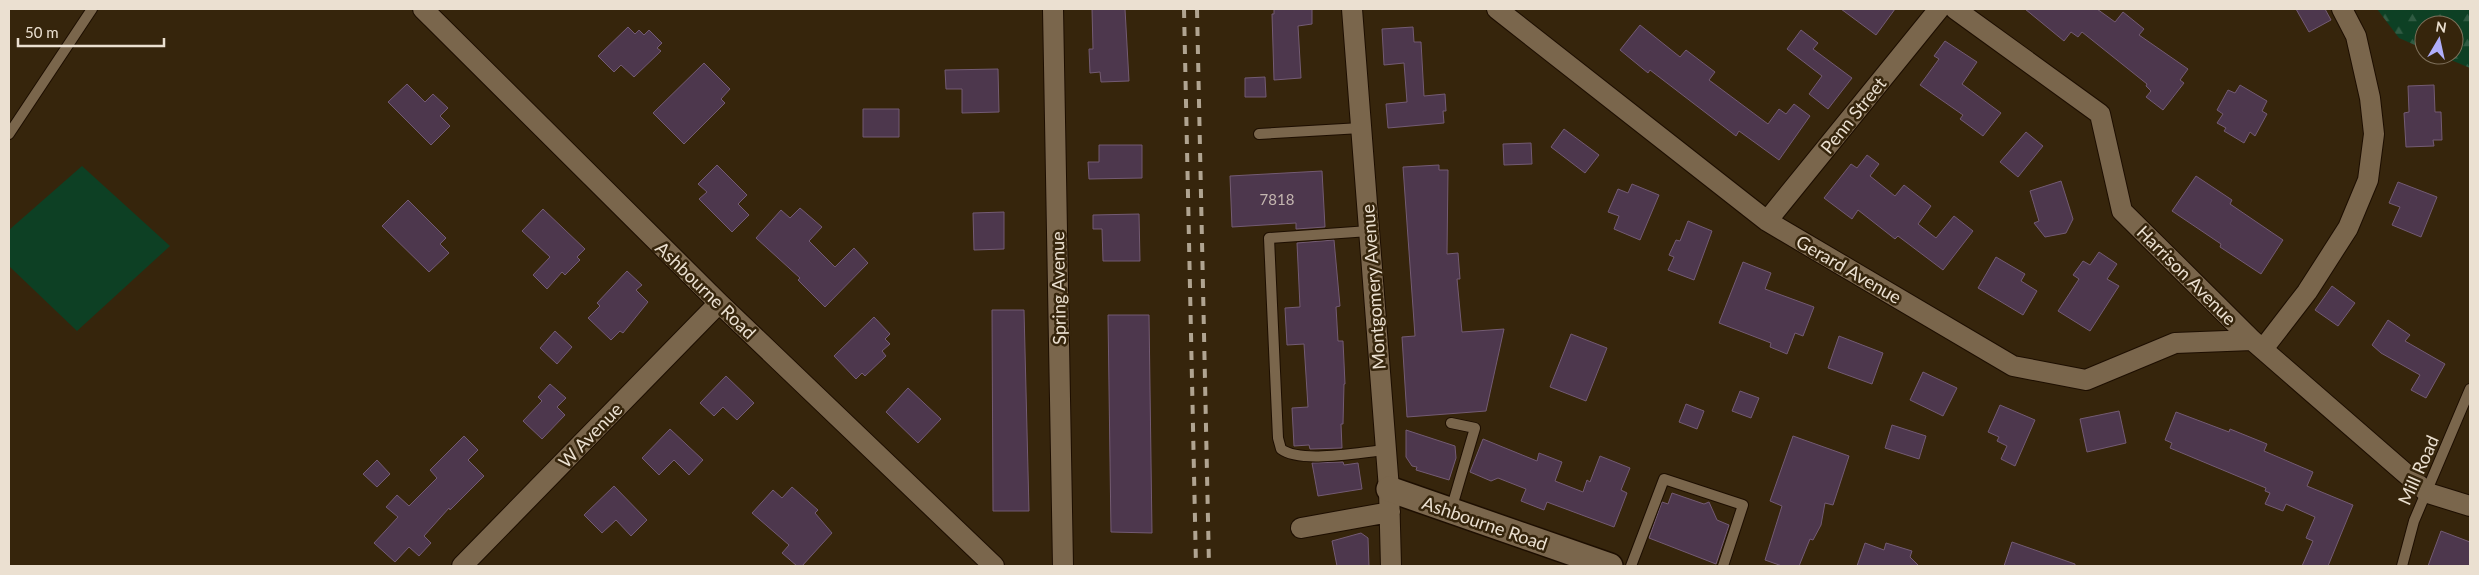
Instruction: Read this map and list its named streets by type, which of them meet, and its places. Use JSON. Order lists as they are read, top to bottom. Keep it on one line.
{"streets":{"street":["Penn Street","Gerard Avenue","Harrison Avenue","Montgomery Avenue","Spring Avenue","Ashbourne Road","W Avenue"],"lane":["Mill Road"]},"crossings":[["Penn Street","Gerard Avenue"],["Gerard Avenue","Harrison Avenue"],["Harrison Avenue","Mill Road"],["Montgomery Avenue","Ashbourne Road"],["Ashbourne Road","W Avenue"]],"house_numbers":["7818"],"scale_bar":"50 m","north":"top"}
